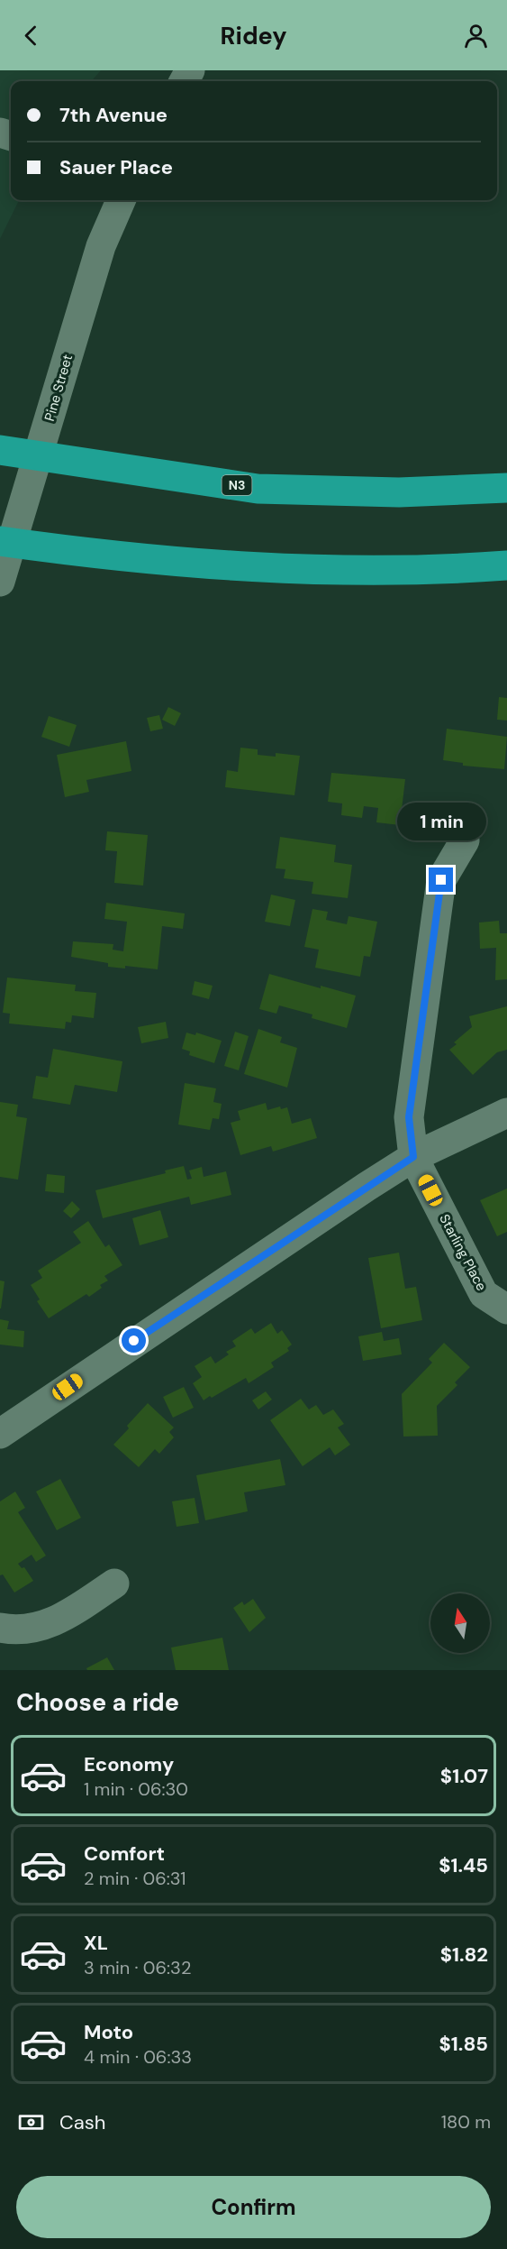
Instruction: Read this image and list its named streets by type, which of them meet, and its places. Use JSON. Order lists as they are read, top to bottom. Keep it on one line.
{"streets":{"highway":["N3"],"street":["Pine Street","Starling Place"]},"north":"top","page":{"header":"Ridey","banner":["7th Avenue","Sauer Place"],"bubble":"1 min","heading":"Choose a ride","list":[{"name":"Economy","note":"1 min · 06:30","value":"$1.07"},{"name":"Comfort","note":"2 min · 06:31","value":"$1.45"},{"name":"XL","note":"3 min · 06:32","value":"$1.82"},{"name":"Moto","note":"4 min · 06:33","value":"$1.85"}],"pay":["Cash","180 m"],"buttons":"Confirm"}}
